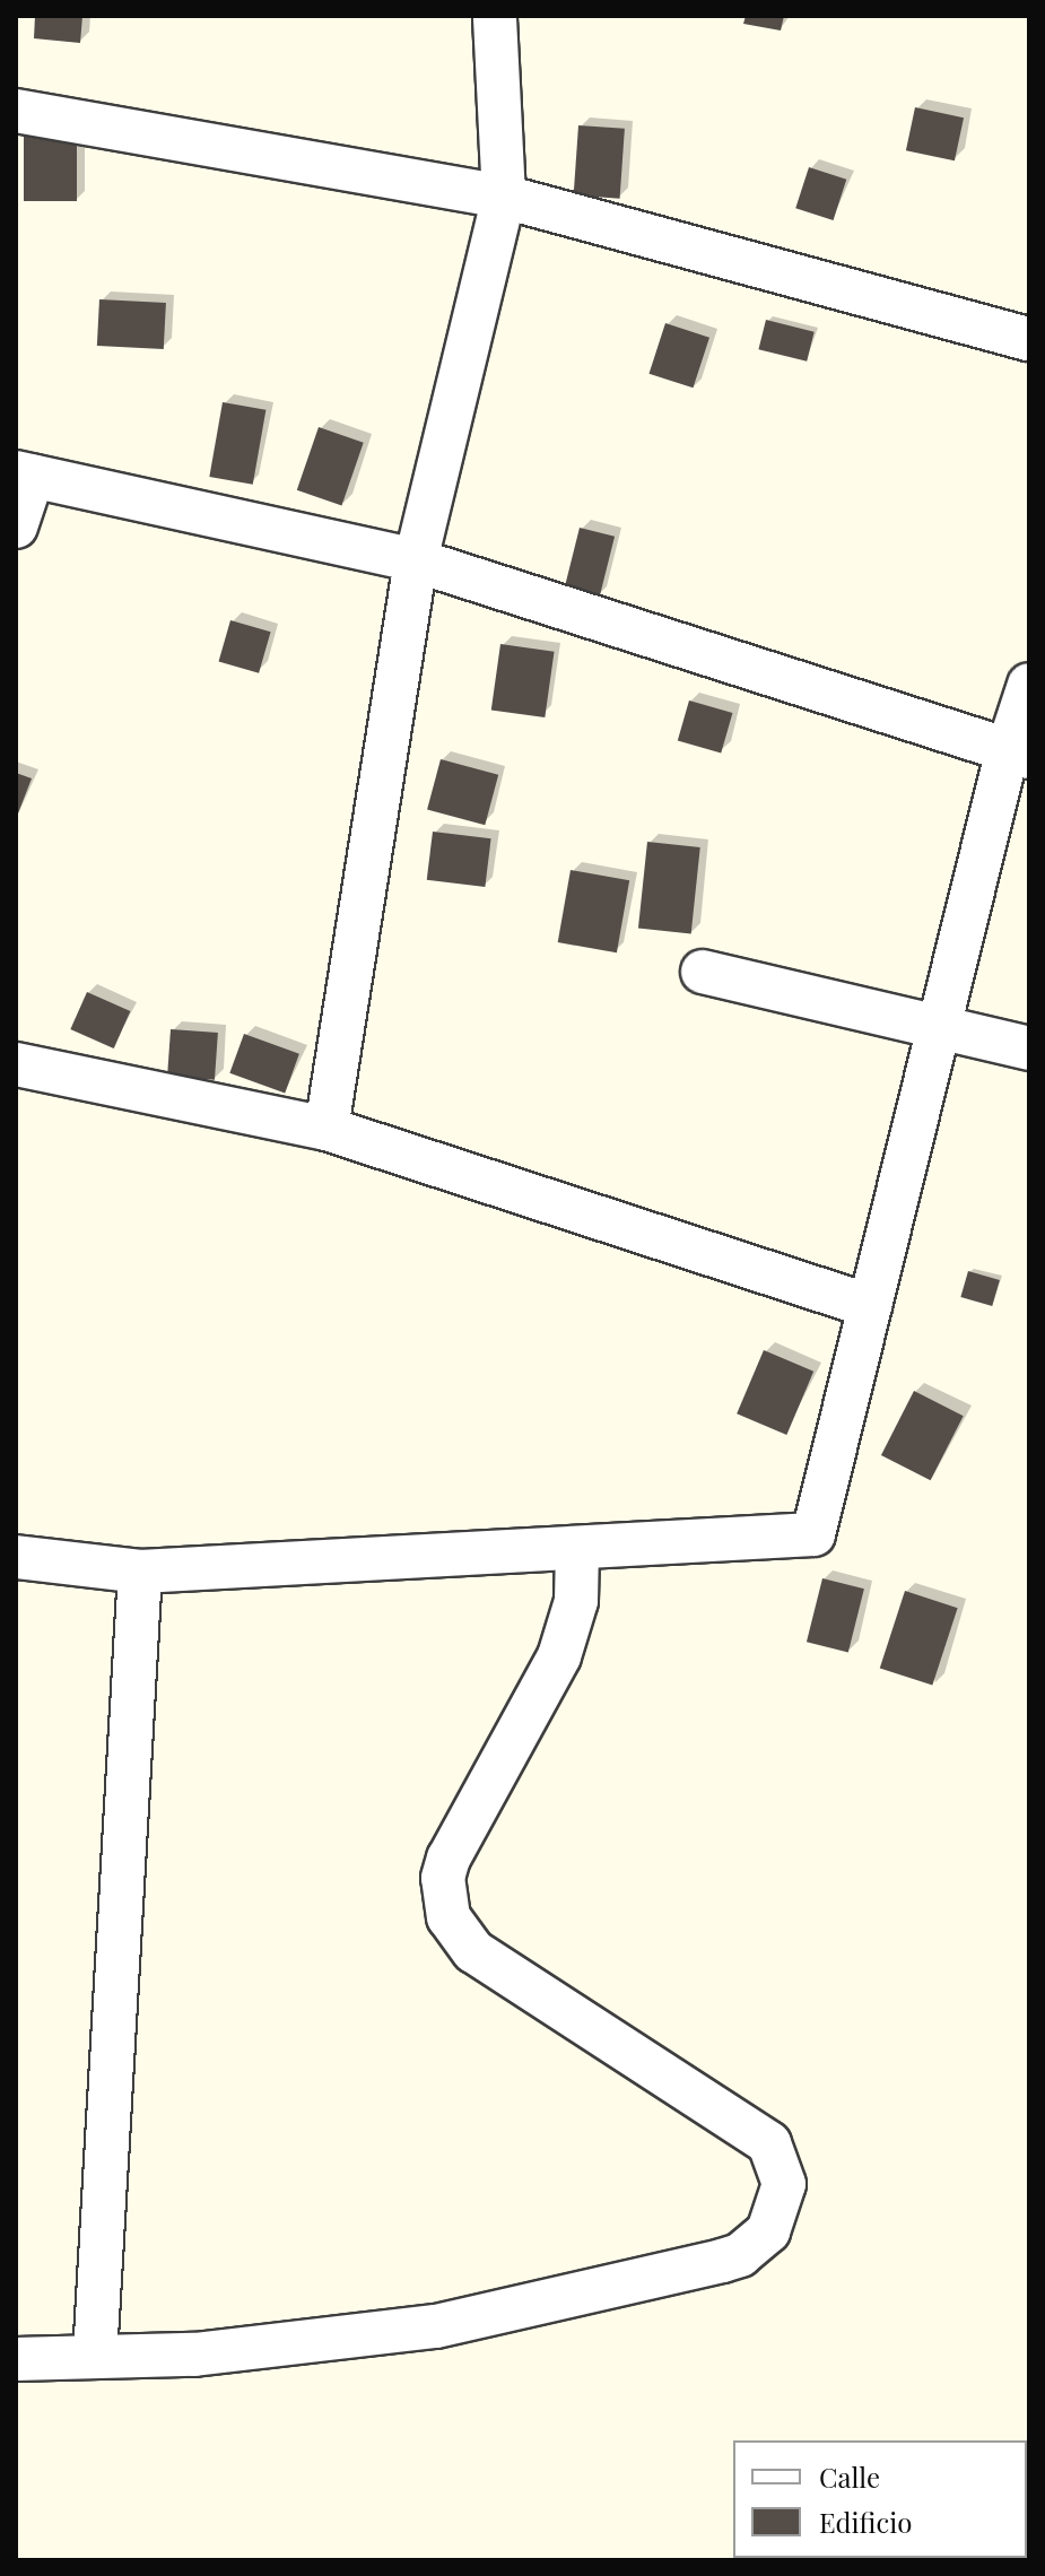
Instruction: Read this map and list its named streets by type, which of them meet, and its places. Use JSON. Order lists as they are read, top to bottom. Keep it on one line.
{"legend":["Calle","Edificio"]}
